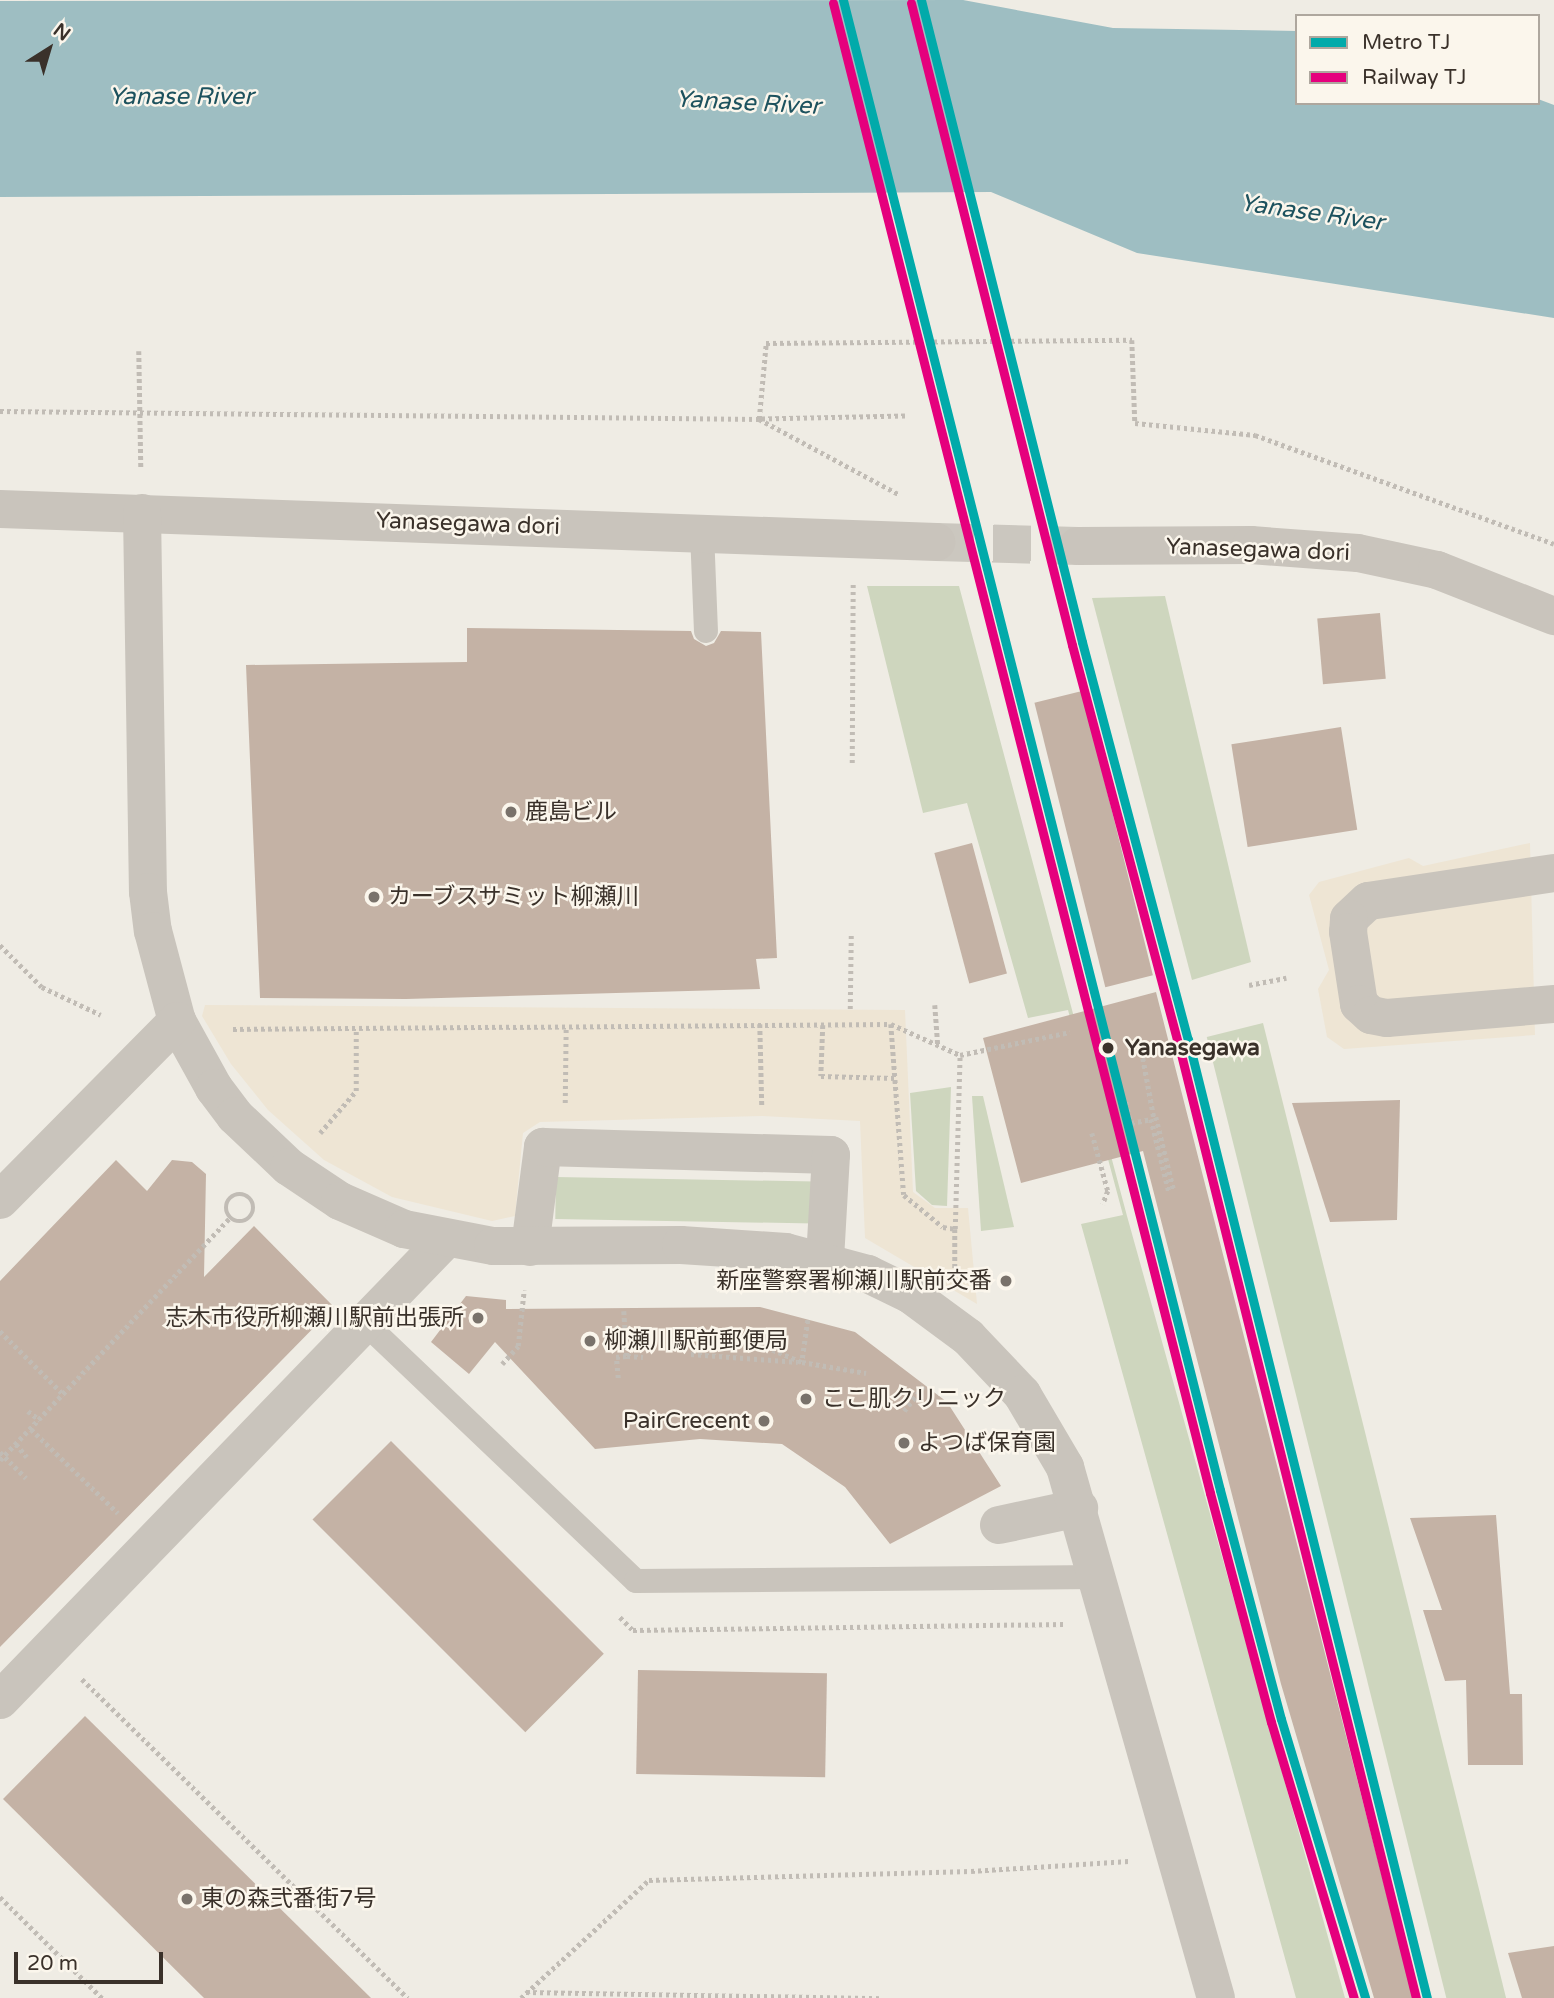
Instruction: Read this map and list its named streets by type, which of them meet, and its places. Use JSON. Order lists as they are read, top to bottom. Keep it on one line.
{"streets":{"street":["Yanasegawa dori"]},"water":["Yanase River"],"places":["鹿島ビル","カーブスサミット柳瀬川","Yanasegawa","新座警察署柳瀬川駅前交番","志木市役所柳瀬川駅前出張所","柳瀬川駅前郵便局","ここ肌クリニック","PairCrecent","よつば保育園","東の森弐番街7号"],"lines":["metro line TJ","rail line TJ"],"legend":["Metro TJ","Railway TJ"],"scale_bar":"20 m","north":"top right"}
